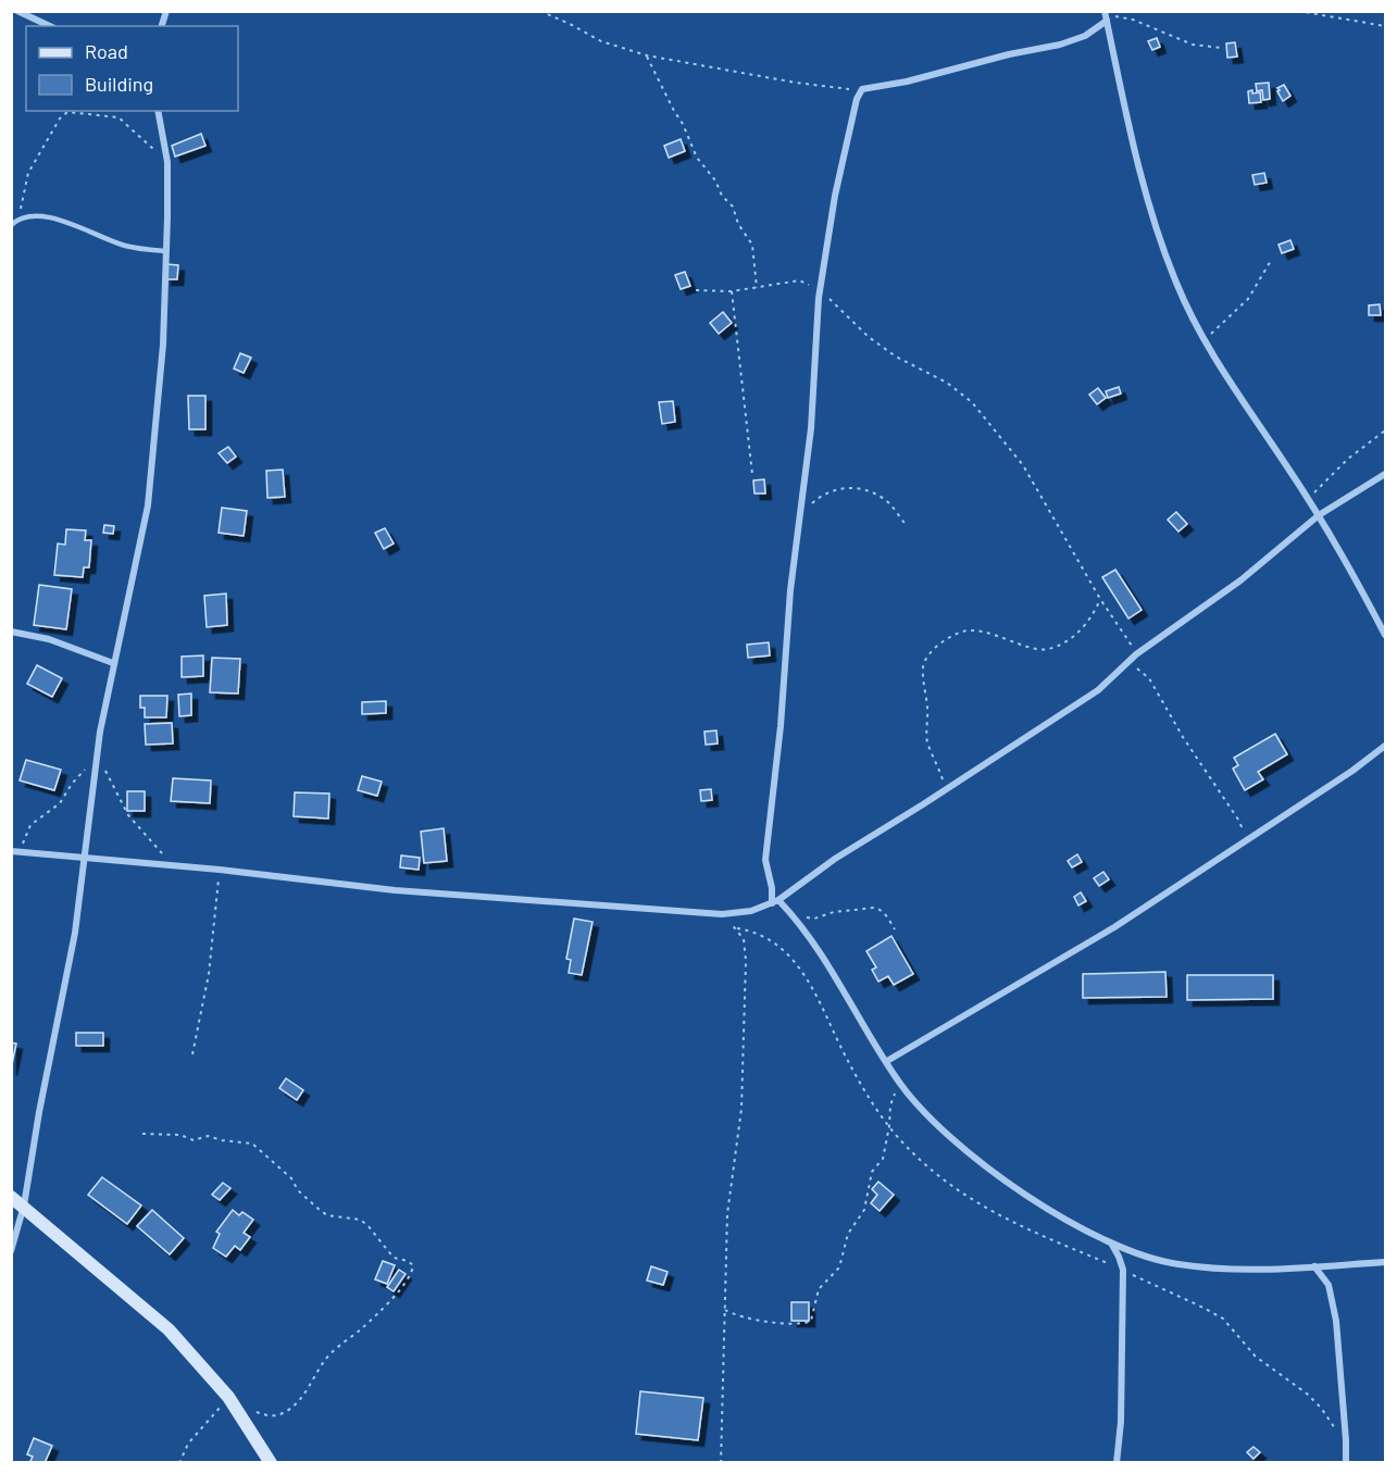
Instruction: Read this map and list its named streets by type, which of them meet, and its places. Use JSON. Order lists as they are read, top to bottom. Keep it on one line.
{"legend":["Road","Building"]}
